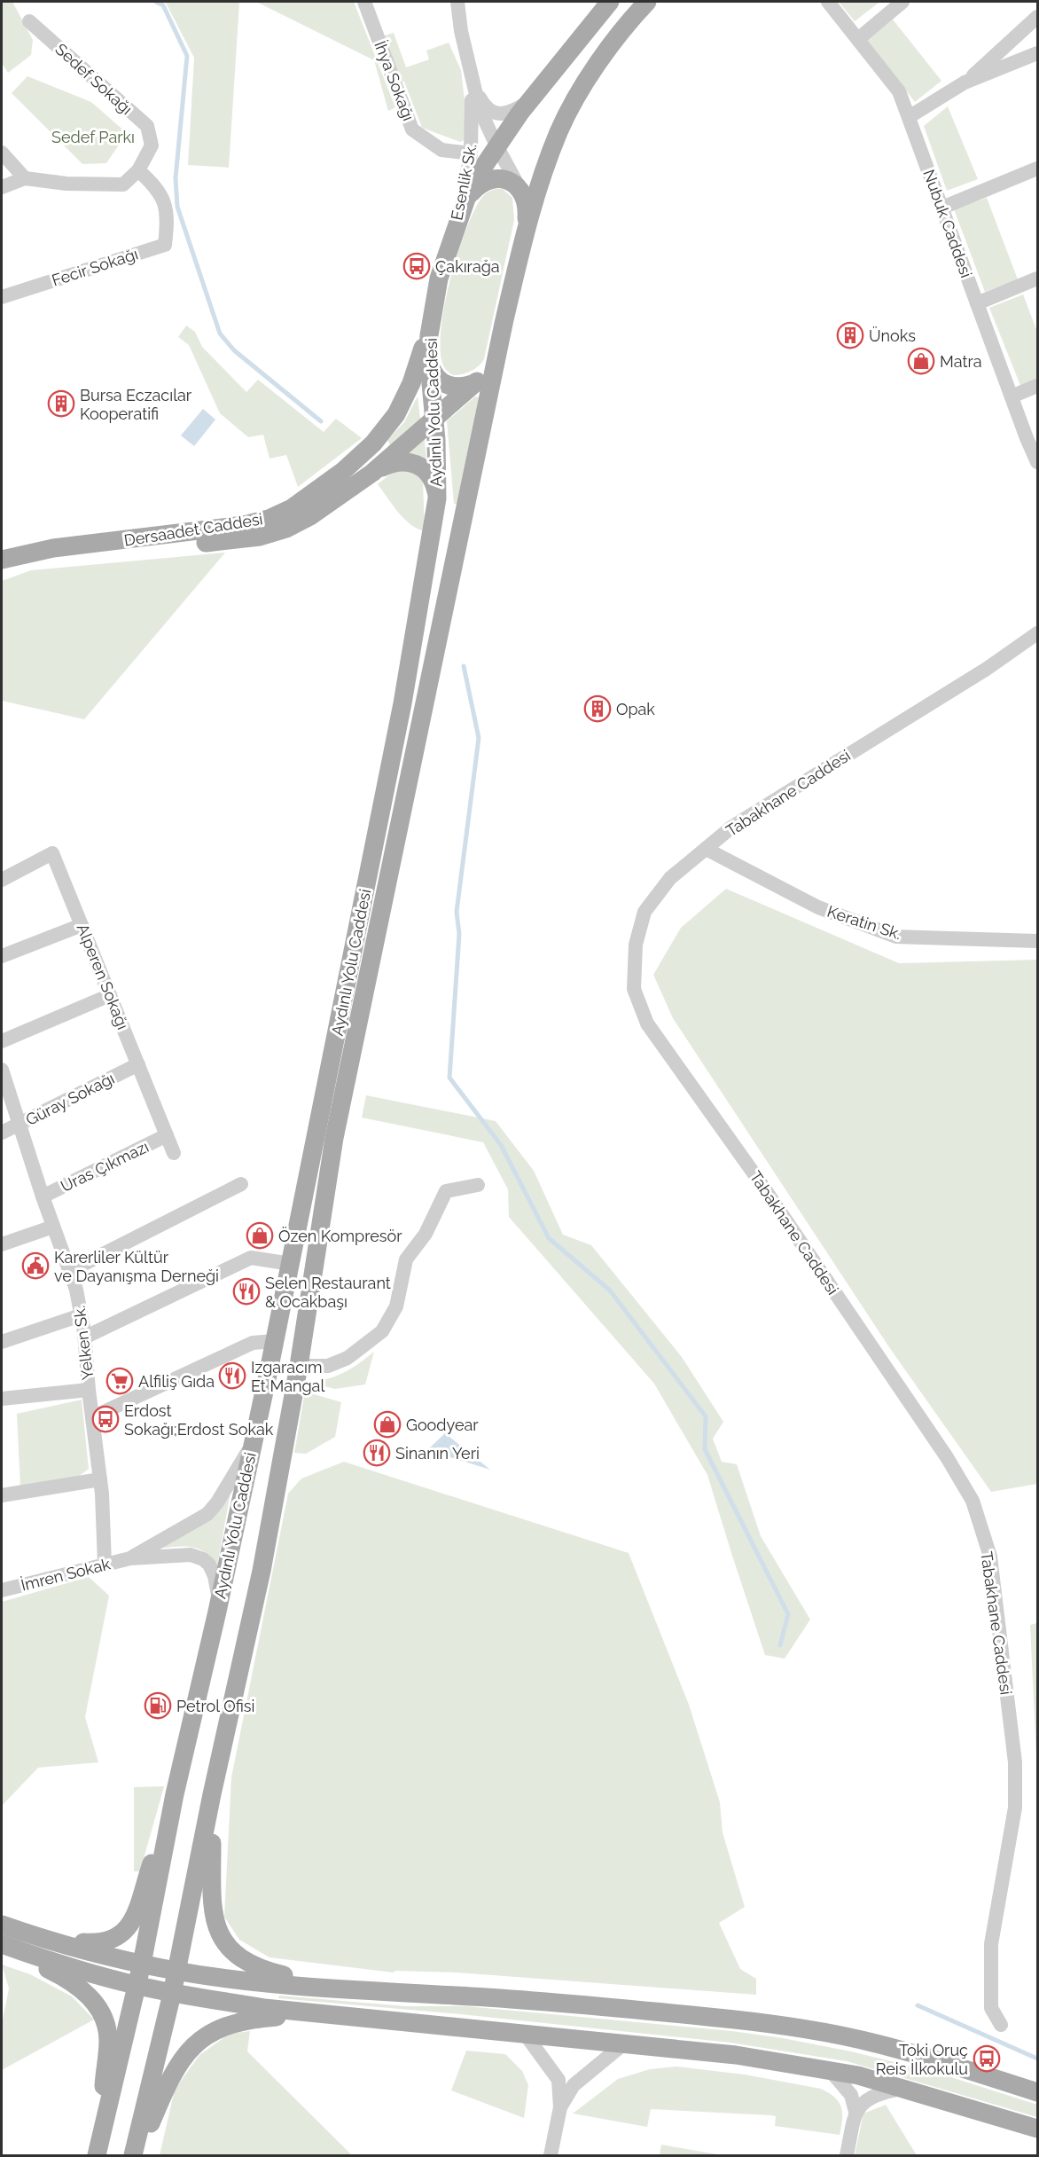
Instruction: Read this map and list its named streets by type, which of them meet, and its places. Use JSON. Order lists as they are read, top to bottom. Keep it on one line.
{"streets":{"main road":["Aydınlı Yolu Caddesi","Dersaadet Caddesi"],"street":["Sedef Sokağı","İhya Sokağı","Esenlik Sk.","Nubuk Caddesi","Fecir Sokağı","Tabakhane Caddesi","Keratin Sk.","Alperen Sokağı","Güray Sokağı","Uras Çıkmazı","Yelken Sk.","İmren Sokak"]},"crossings":[["Sedef Sokağı","Fecir Sokağı"],["İhya Sokağı","Esenlik Sk."],["Esenlik Sk.","Aydınlı Yolu Caddesi"],["Aydınlı Yolu Caddesi","Dersaadet Caddesi"],["Aydınlı Yolu Caddesi","İmren Sokak"],["Tabakhane Caddesi","Keratin Sk."],["Alperen Sokağı","Güray Sokağı"],["Alperen Sokağı","Uras Çıkmazı"],["Güray Sokağı","Yelken Sk."],["Uras Çıkmazı","Yelken Sk."],["Yelken Sk.","İmren Sokak"]],"parks":["Sedef Parkı"],"places":{"bus stop":["Çakırağa","Erdost Sokağı;Erdost Sokak","Toki Oruç Reis İlkokulu"],"building":["Ünoks","Bursa Eczacılar Kooperatifi","Opak"],"shop":["Matra","Özen Kompresör","Goodyear"],"public building":["Karerliler Kültür ve Dayanışma Derneği"],"restaurant":["Selen Restaurant & Ocakbaşı","Izgaracım Et Mangal","Sinanın Yeri"],"supermarket":["Alfiliş Gıda"],"fuel station":["Petrol Ofisi"]}}
